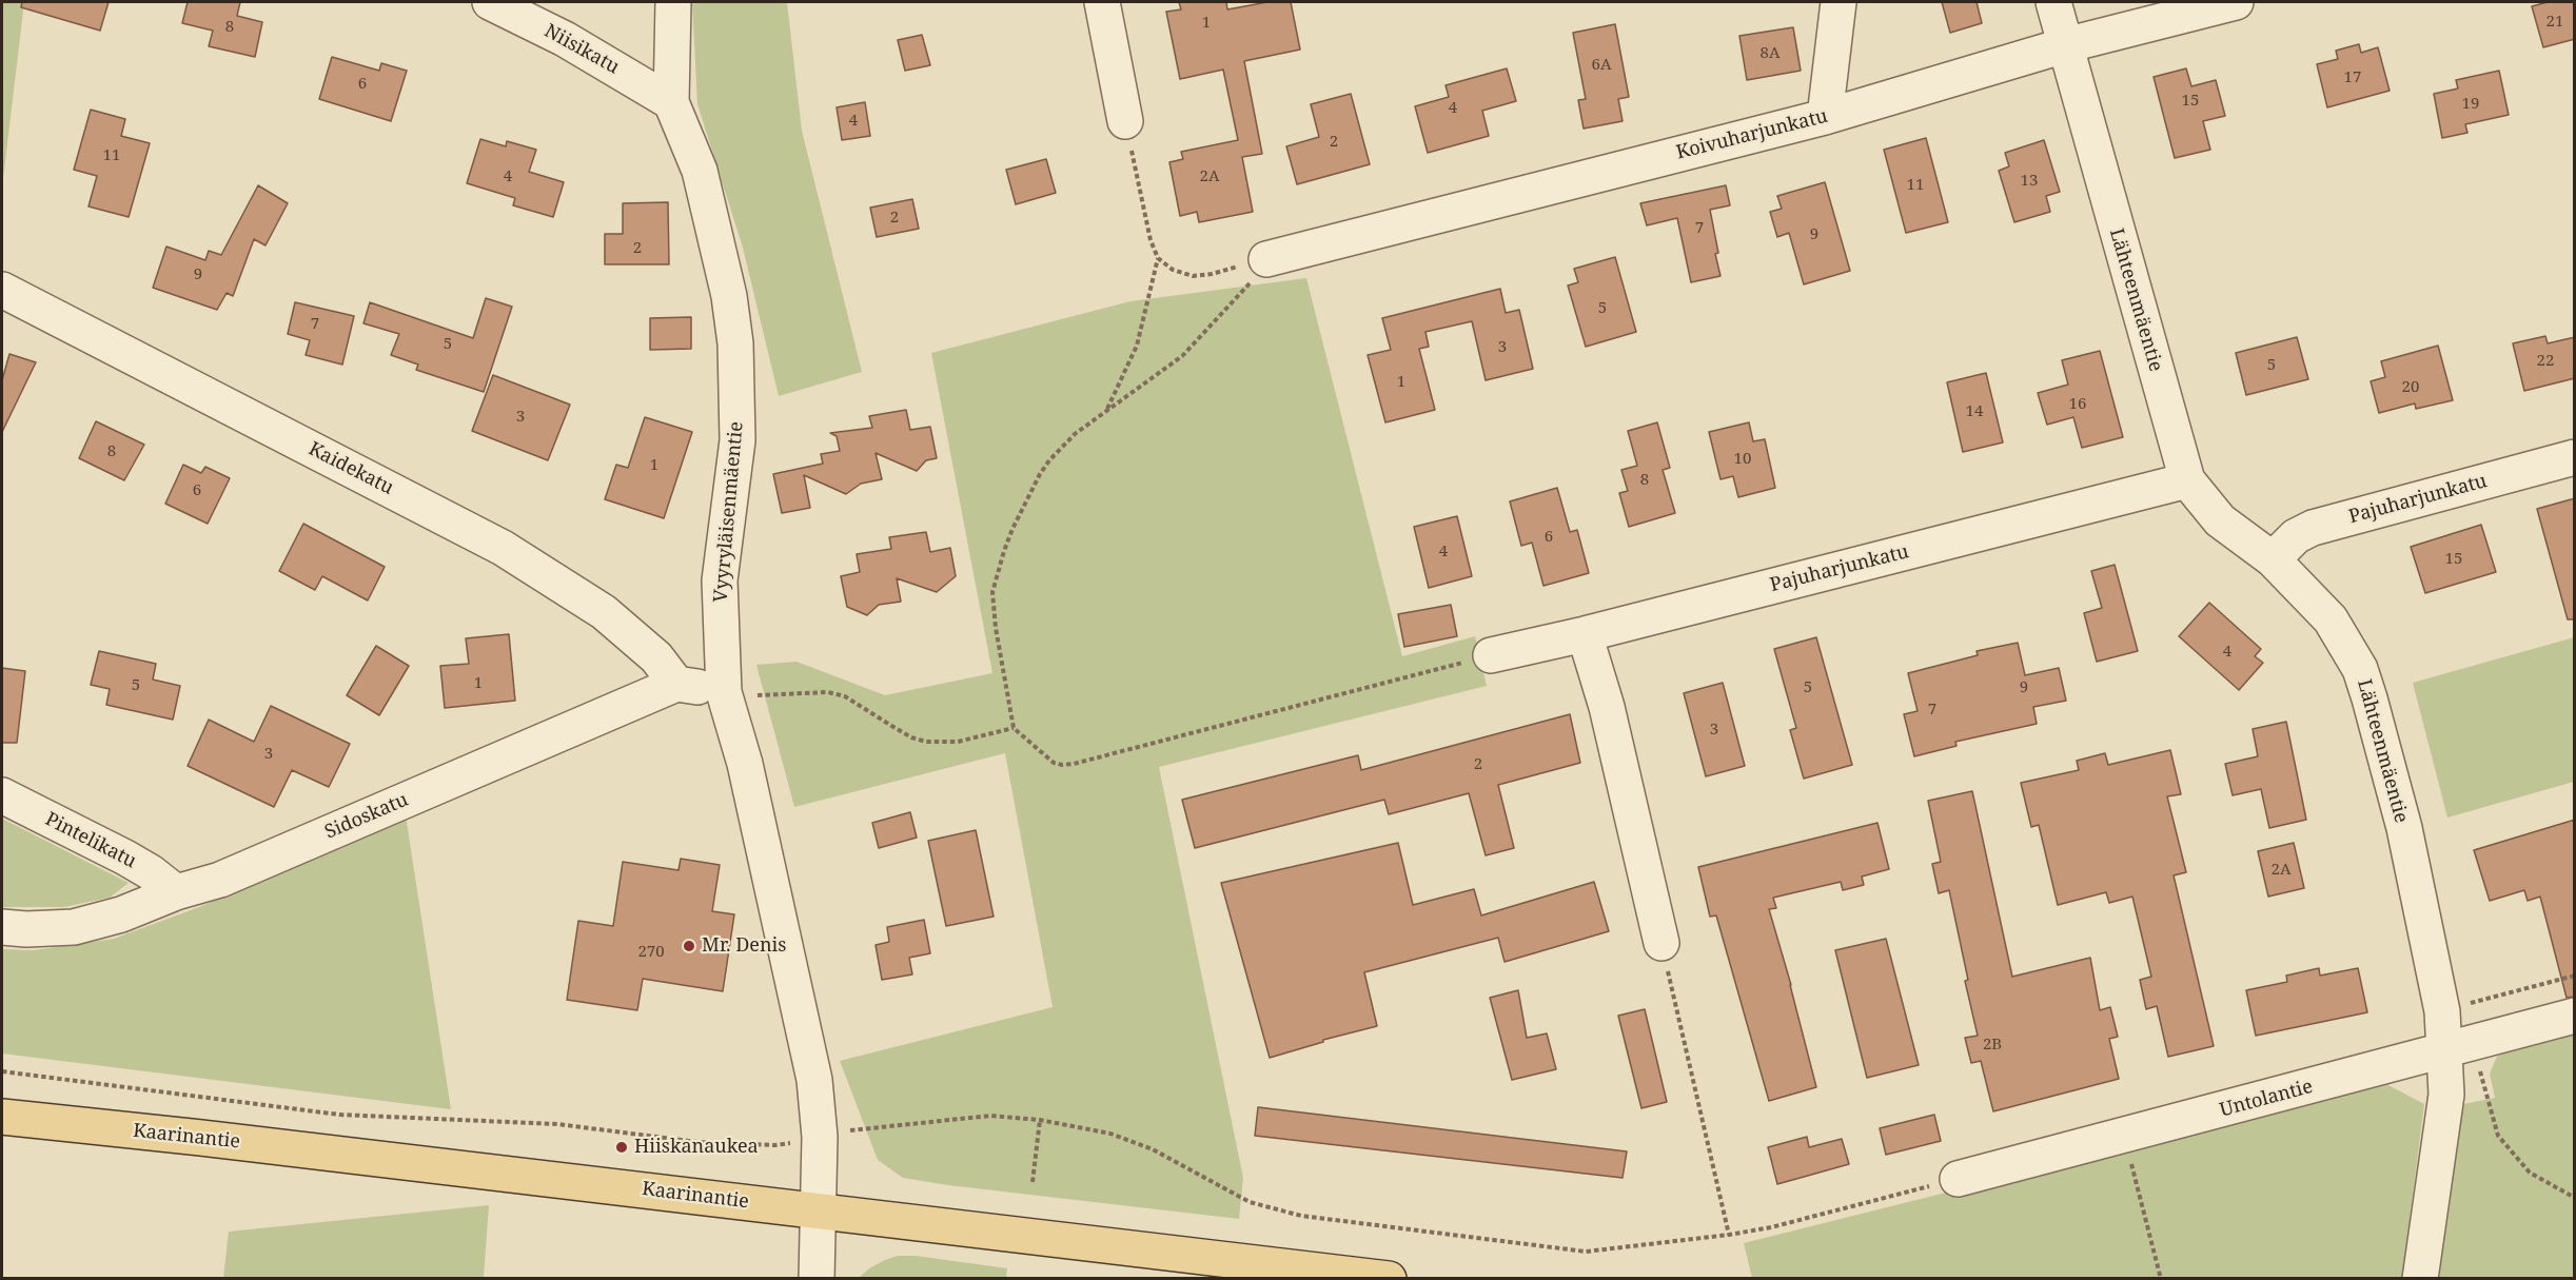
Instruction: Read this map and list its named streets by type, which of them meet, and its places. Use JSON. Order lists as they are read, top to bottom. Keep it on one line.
{"streets":{"main road":["Kaarinantie"],"street":["Niisikatu","Koivuharjunkatu","Lähteenmäentie","Kaidekatu","Pajuharjunkatu","Vyyryläisenmäentie","Sidoskatu","Pintelikatu","Untolantie"]},"crossings":[["Niisikatu","Vyyryläisenmäentie"],["Koivuharjunkatu","Lähteenmäentie"],["Lähteenmäentie","Pajuharjunkatu"],["Lähteenmäentie","Untolantie"],["Kaidekatu","Sidoskatu"],["Vyyryläisenmäentie","Kaarinantie"],["Sidoskatu","Pintelikatu"]],"places":["Mr. Denis","Hiiskanaukea"],"house_numbers":["21","1","8","8A","6A","17","6","15","19","4","4","2","11","4","2A","13","11","2","7","9","2","9","5","7","5","3","22","5","1","20","16","14","3","8","10","1","8","6","6","4","15","4","1","5","5","9","7","3","3","2","2A","270","2B"]}
